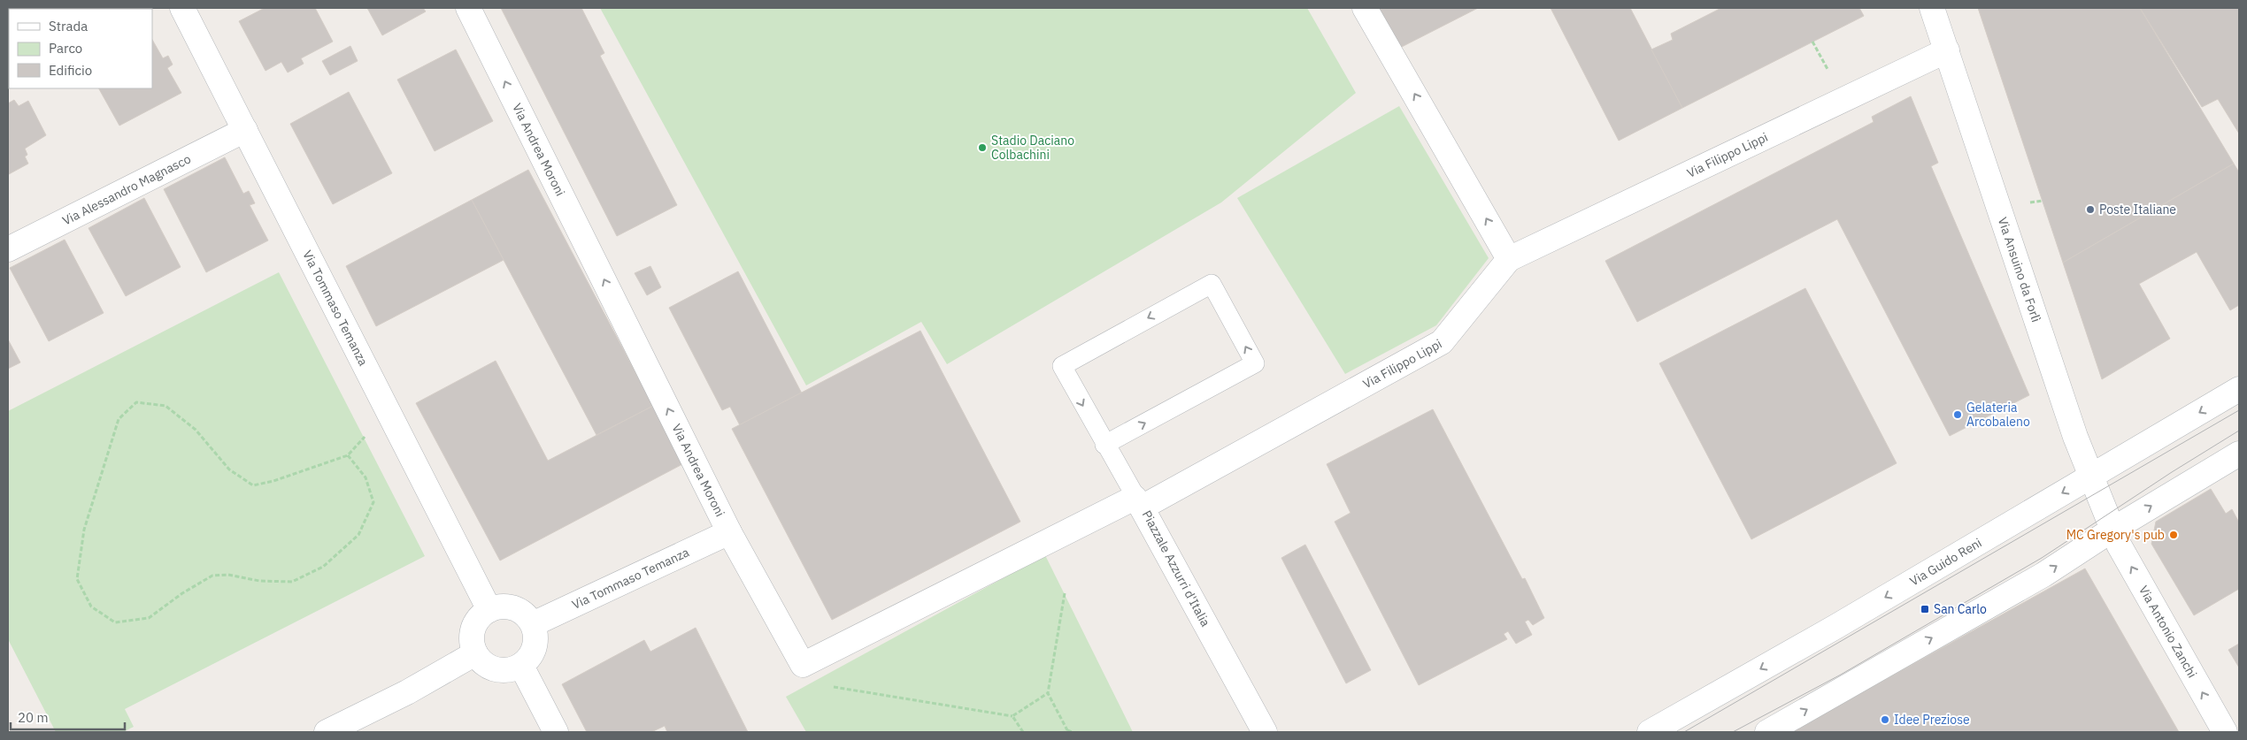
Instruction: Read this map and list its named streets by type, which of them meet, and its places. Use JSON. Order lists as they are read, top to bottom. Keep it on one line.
{"streets":{"street":["Via Andrea Moroni","Via Filippo Lippi","Via Alessandro Magnasco","Via Ansuino da Forlì","Via Tommaso Temanza","Via Guido Reni","Piazzale Azzurri d'Italia","Via Antonio Zanchi"]},"crossings":[["Via Andrea Moroni","Via Tommaso Temanza"],["Via Andrea Moroni","Piazzale Azzurri d'Italia"],["Via Filippo Lippi","Via Ansuino da Forlì"],["Via Filippo Lippi","Piazzale Azzurri d'Italia"],["Via Alessandro Magnasco","Via Tommaso Temanza"],["Via Ansuino da Forlì","Via Guido Reni"],["Via Ansuino da Forlì","Via Antonio Zanchi"]],"one_way":["Via Andrea Moroni","Via Antonio Zanchi"],"places":{"other":["Stadio Daciano Colbachini","Poste Italiane","Gelateria Arcobaleno","MC Gregory's pub","Idee Preziose"],"transit":["San Carlo"]},"legend":["Strada","Parco","Edificio"],"scale_bar":"20 m"}
